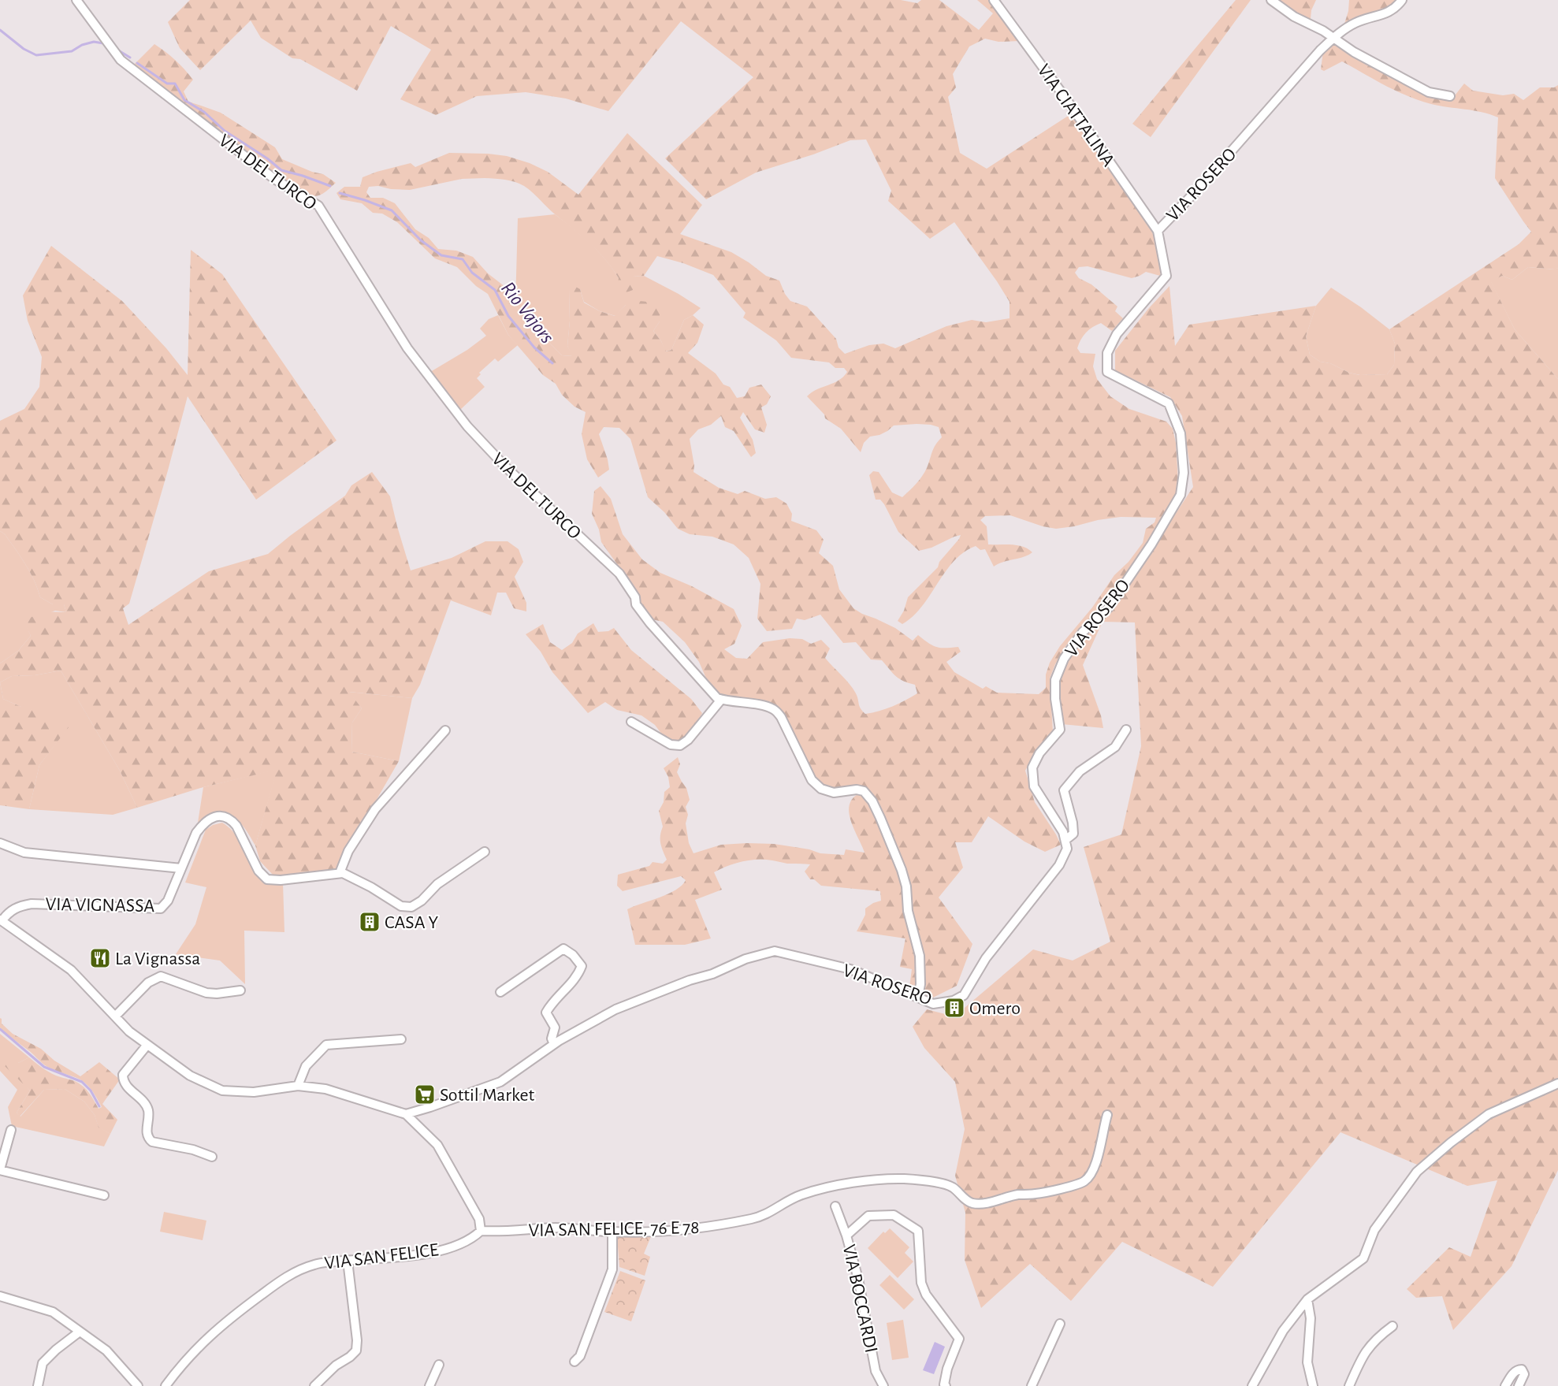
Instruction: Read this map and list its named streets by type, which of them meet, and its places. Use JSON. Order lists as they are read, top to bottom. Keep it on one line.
{"streets":{"street":["VIA CIATTALINA","VIA DEL TURCO","VIA ROSERO","VIA VIGNASSA","VIA SAN FELICE, 76 E 78","VIA SAN FELICE","VIA BOCCARDI"]},"crossings":[["VIA CIATTALINA","VIA ROSERO"],["VIA SAN FELICE, 76 E 78","VIA SAN FELICE"]],"water":["Rio Vajors"],"places":{"building":["CASA Y","Omero"],"restaurant":["La Vignassa"],"supermarket":["Sottil Market"]}}
